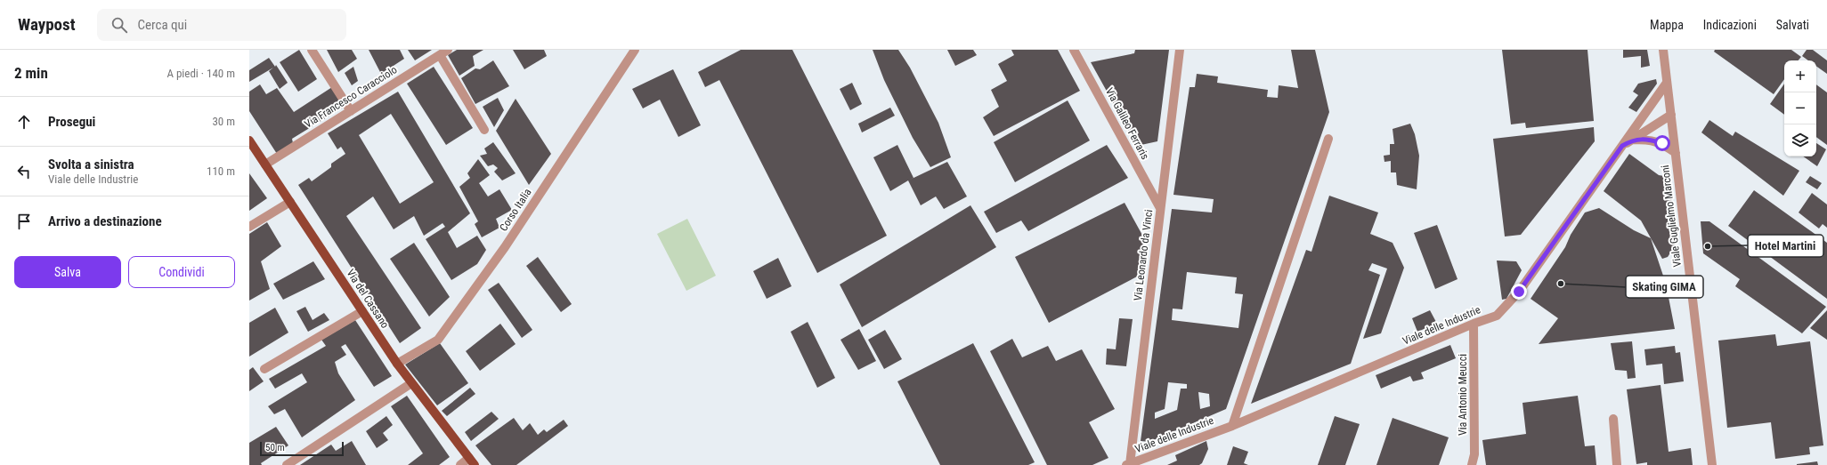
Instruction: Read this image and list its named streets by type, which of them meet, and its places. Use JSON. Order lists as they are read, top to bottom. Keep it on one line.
{"streets":{"main road":["Via del Cassano"],"street":["Via Francesco Caracciolo","Via Galileo Ferraris","Corso Italia","Viale Guglielmo Marconi","Via Leonardo da Vinci","Viale delle Industrie","Via Antonio Meucci"]},"crossings":[["Via Francesco Caracciolo","Via del Cassano"],["Via Galileo Ferraris","Via Leonardo da Vinci"],["Corso Italia","Via del Cassano"],["Viale Guglielmo Marconi","Viale delle Industrie"],["Via Leonardo da Vinci","Viale delle Industrie"],["Viale delle Industrie","Via Antonio Meucci"]],"places":["Hotel Martini","Skating GIMA"],"scale_bar":"50 m","page":{"header":"Waypost","search":"Cerca qui","nav":["Mappa","Indicazioni","Salvati"],"heading":["2 min","A piedi · 140 m"],"map_buttons":["+","−"],"list":[["Prosegui","30 m"],["Svolta a sinistra","Viale delle Industrie","110 m"],"Arrivo a destinazione"],"buttons":["Salva","Condividi"],"scale":"50 m"}}
